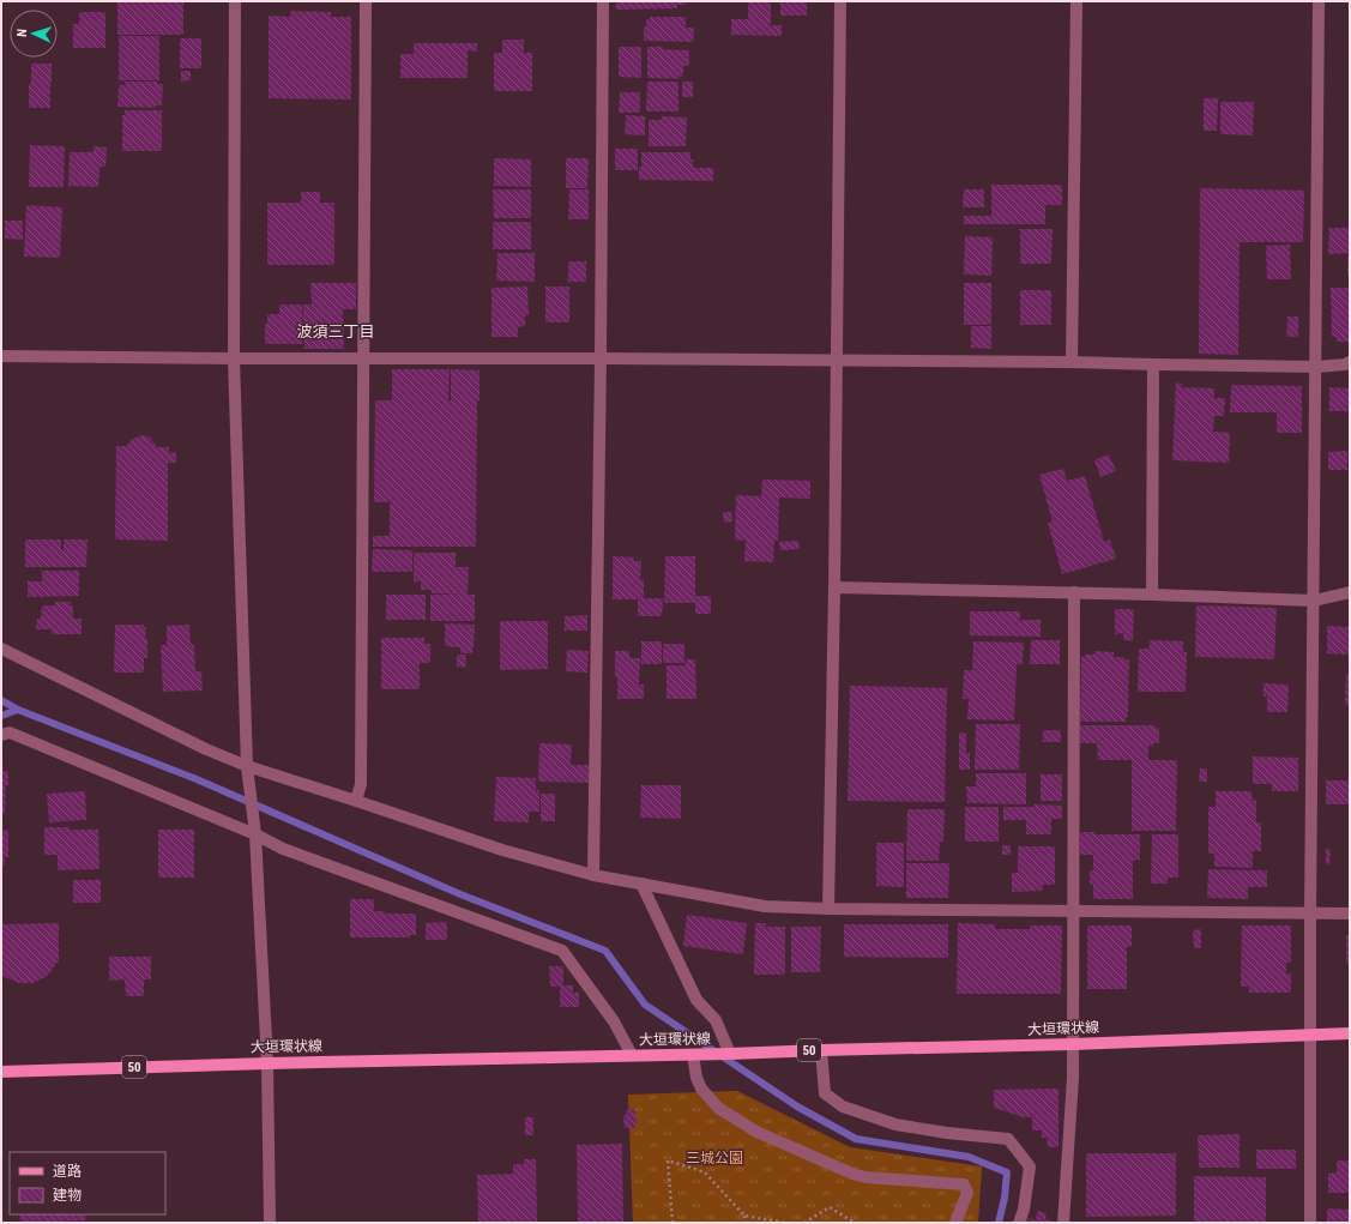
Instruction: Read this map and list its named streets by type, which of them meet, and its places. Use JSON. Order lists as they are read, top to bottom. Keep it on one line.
{"streets":{"main road":["大垣環状線","50"]},"districts":["波須三丁目"],"parks":["三城公園"],"legend":["道路","建物"],"north":"left"}
